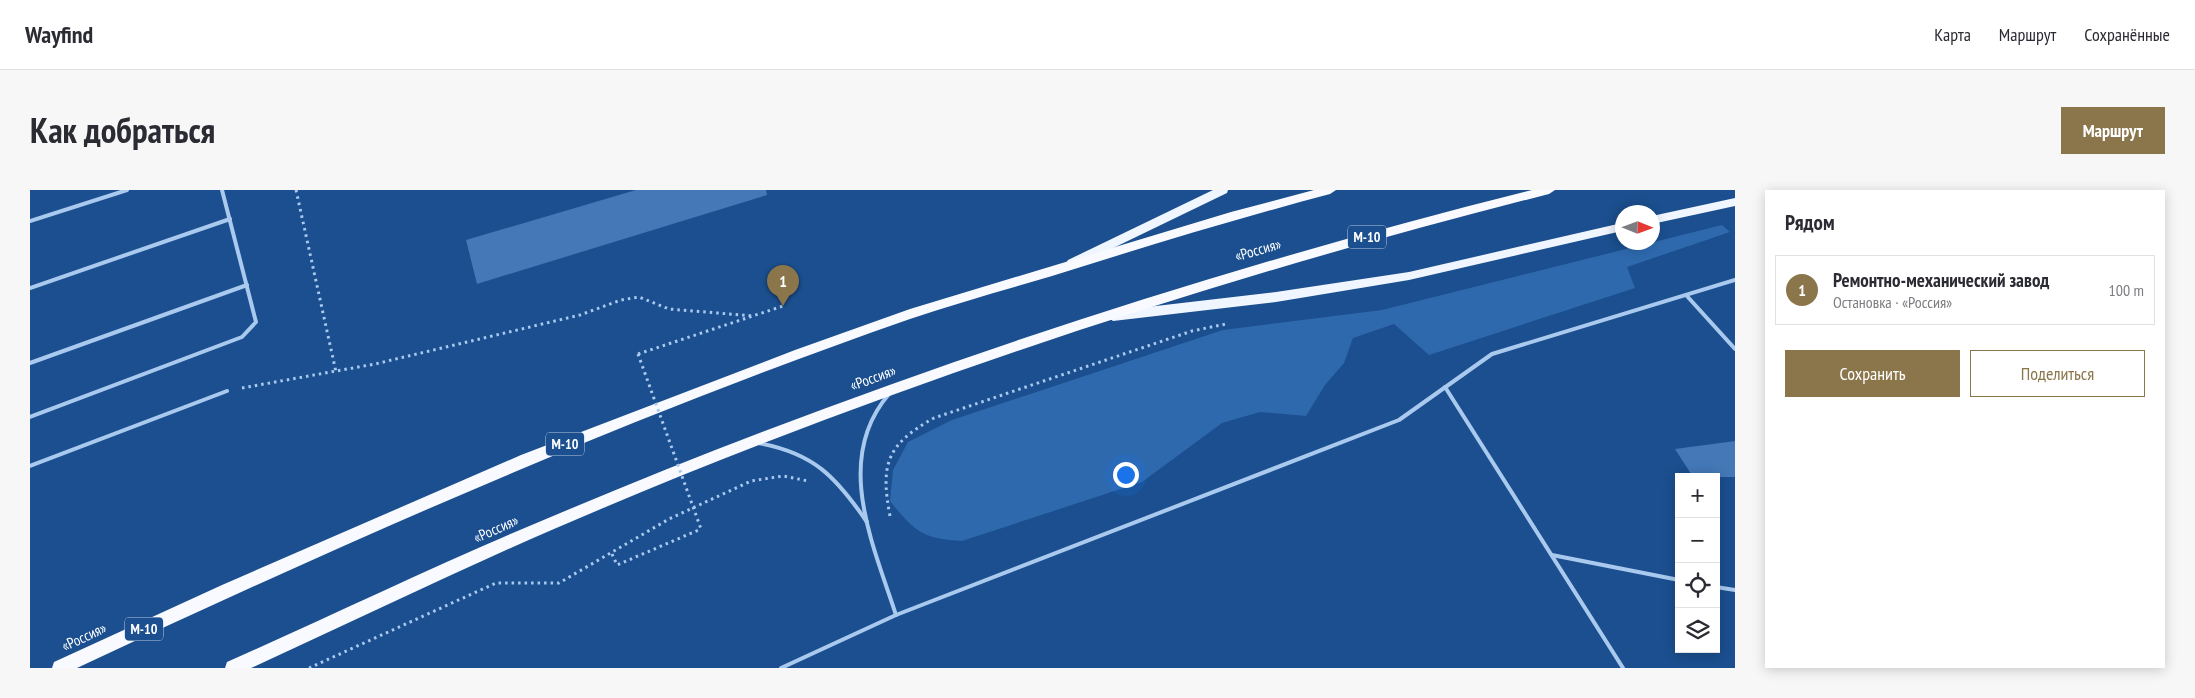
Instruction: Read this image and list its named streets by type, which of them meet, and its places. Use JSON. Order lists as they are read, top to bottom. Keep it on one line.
{"streets":{"highway":["М-10","«Россия»"]},"north":"right","page":{"header":"Wayfind","nav":["Карта","Маршрут","Сохранённые"],"title":"Как добраться","buttons":["Маршрут",["Сохранить","Поделиться"]],"heading":"Рядом","list":[{"mark":"1","name":"Ремонтно-механический завод","note":"Остановка · «Россия»","value":"100 m"}],"pins":"1","map_buttons":["+","−"]}}
